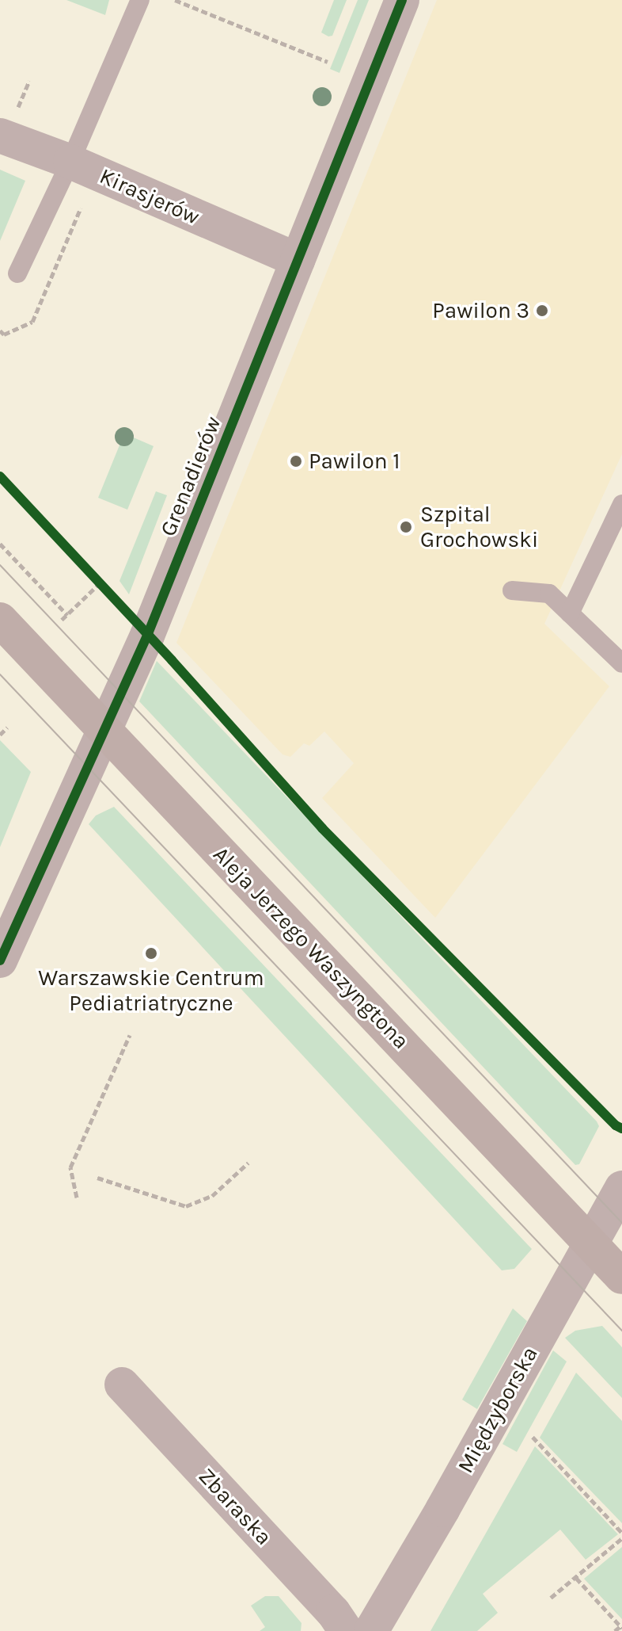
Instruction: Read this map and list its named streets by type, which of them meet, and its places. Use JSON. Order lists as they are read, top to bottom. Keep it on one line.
{"streets":{"main road":["Aleja Jerzego Waszyngtona"],"street":["Kirasjerów","Grenadierów","Międzyborska","Zbaraska"]},"crossings":[["Kirasjerów","Grenadierów"],["Grenadierów","Aleja Jerzego Waszyngtona"],["Aleja Jerzego Waszyngtona","Międzyborska"]],"places":["Pawilon 3","Pawilon 1","Szpital Grochowski","Warszawskie Centrum Pediatriatryczne"]}
